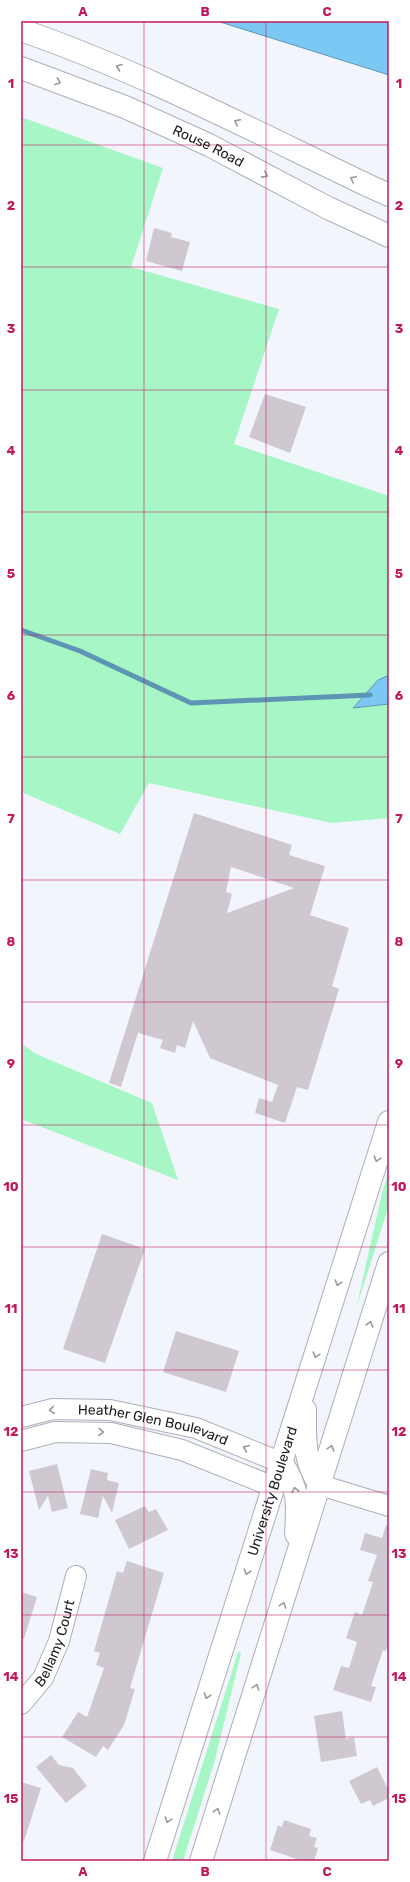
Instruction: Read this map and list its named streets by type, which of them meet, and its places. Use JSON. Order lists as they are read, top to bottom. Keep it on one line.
{"streets":{"main road":["Rouse Road","University Boulevard"],"street":["Heather Glen Boulevard","Bellamy Court"]},"crossings":[["Heather Glen Boulevard","University Boulevard"]],"grid":{"columns":["A","B","C"],"rows":["1","2","3","4","5","6","7","8","9","10","11","12","13","14","15"]}}
